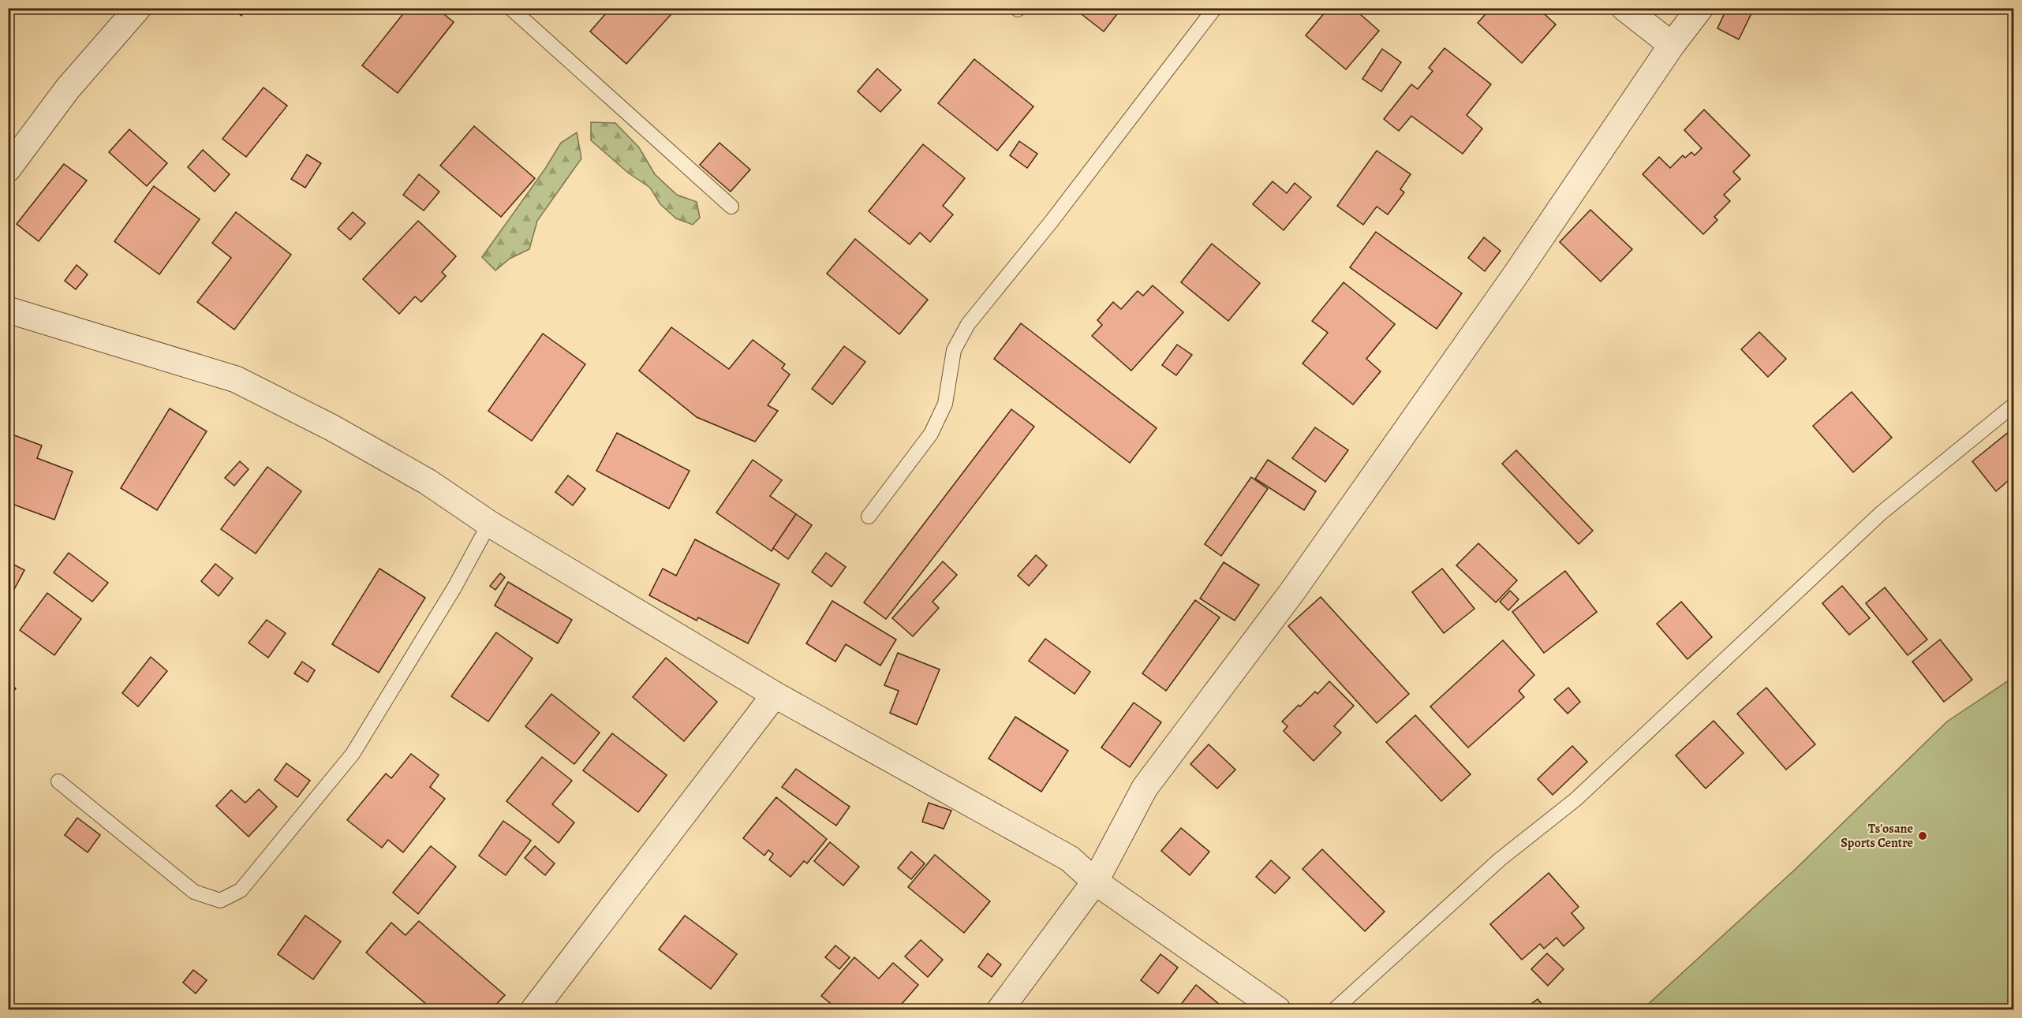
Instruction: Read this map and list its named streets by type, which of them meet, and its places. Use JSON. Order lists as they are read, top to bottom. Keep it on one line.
{"places":["Ts'osane Sports Centre"]}
